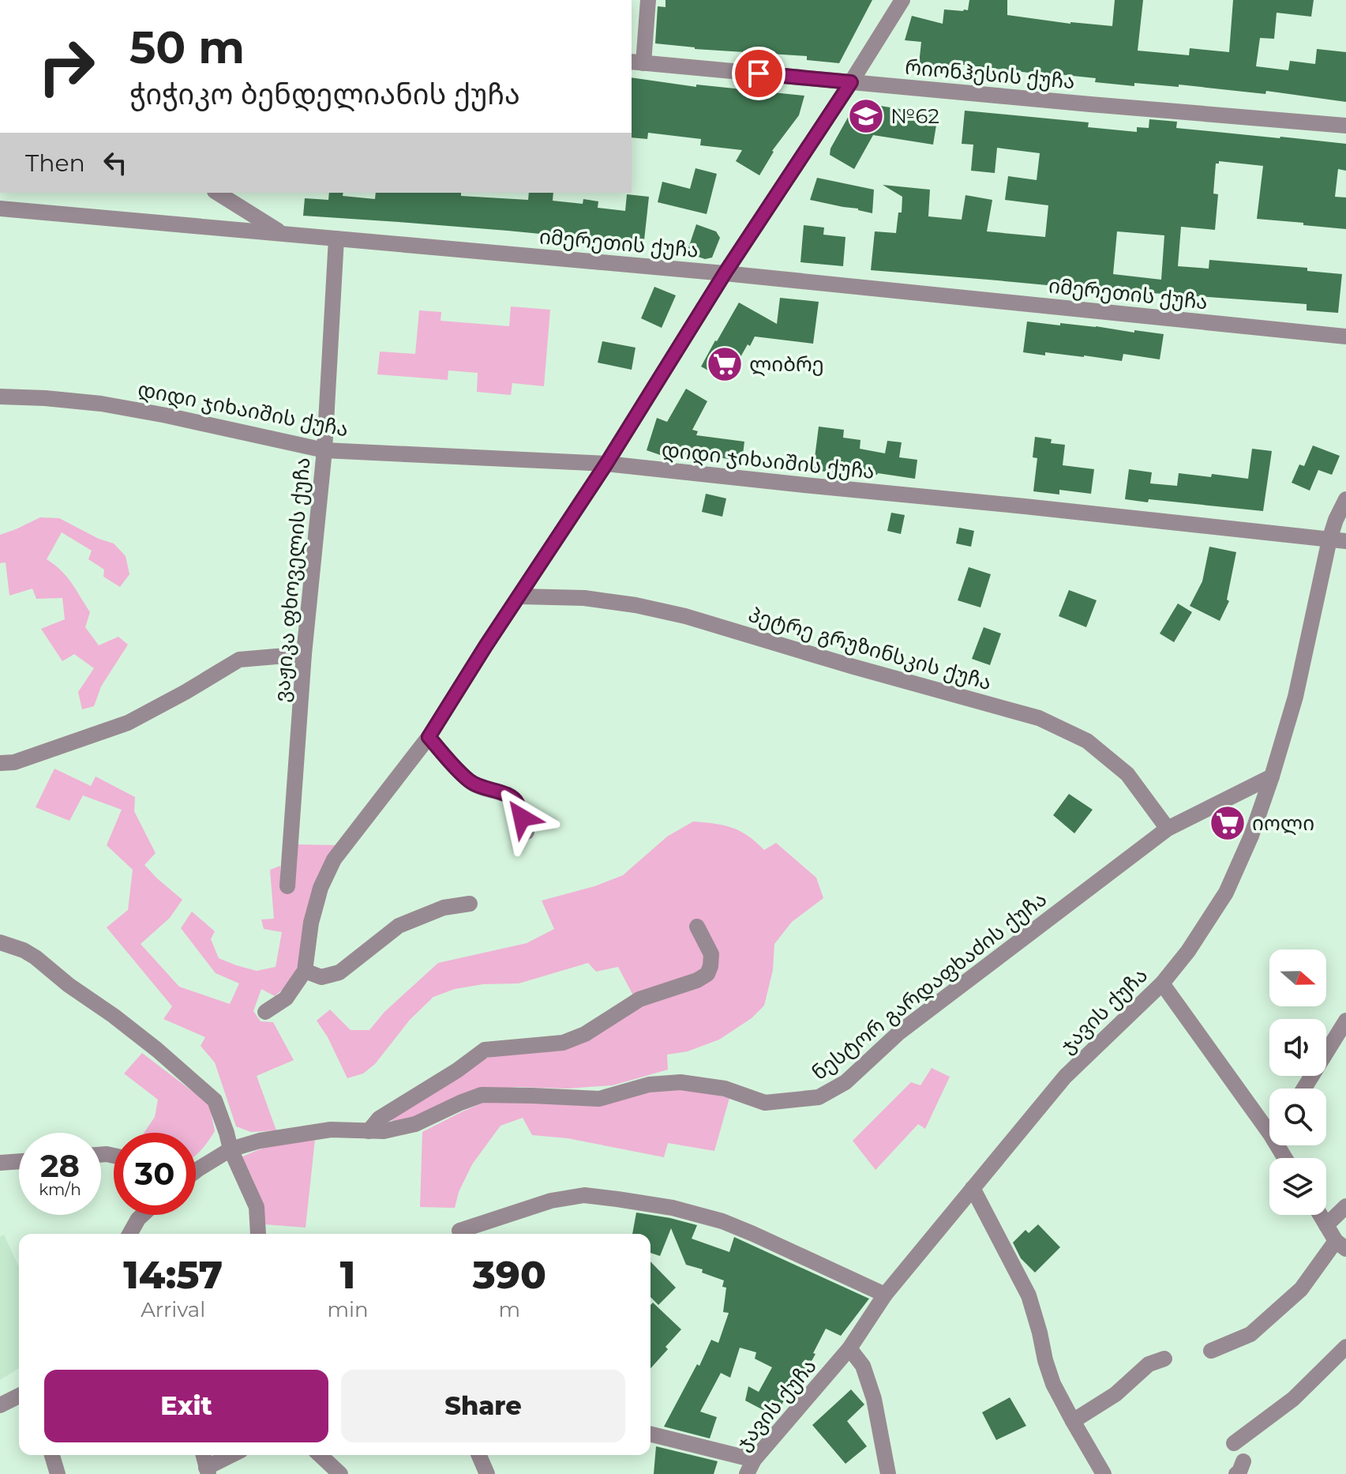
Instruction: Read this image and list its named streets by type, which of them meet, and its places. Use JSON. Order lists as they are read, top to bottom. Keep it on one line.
{"streets":{"street":["რიონჰესის ქუჩა","იმერეთის ქუჩა","დიდი ჯიხაიშის ქუჩა","ვაჟიკა ფხოველის ქუჩა","პეტრე გრუზინსკის ქუჩა","ნესტორ გარდაფხაძის ქუჩა","ჯავის ქუჩა"]},"crossings":[["იმერეთის ქუჩა","ვაჟიკა ფხოველის ქუჩა"],["დიდი ჯიხაიშის ქუჩა","ვაჟიკა ფხოველის ქუჩა"],["დიდი ჯიხაიშის ქუჩა","ჯავის ქუჩა"],["პეტრე გრუზინსკის ქუჩა","ნესტორ გარდაფხაძის ქუჩა"],["ნესტორ გარდაფხაძის ქუჩა","ჯავის ქუჩა"]],"places":{"school or university":["№62"],"supermarket":["ლიბრე","იოლი"]},"north":"right","page":{"turn":["50 m","ჭიჭიკო ბენდელიანის ქუჩა"],"then":"Then","speed":"28 km/h","limit":"30","eta":["14:57","Arrival","1","min","390","m"],"buttons":["Exit","Share"]}}
